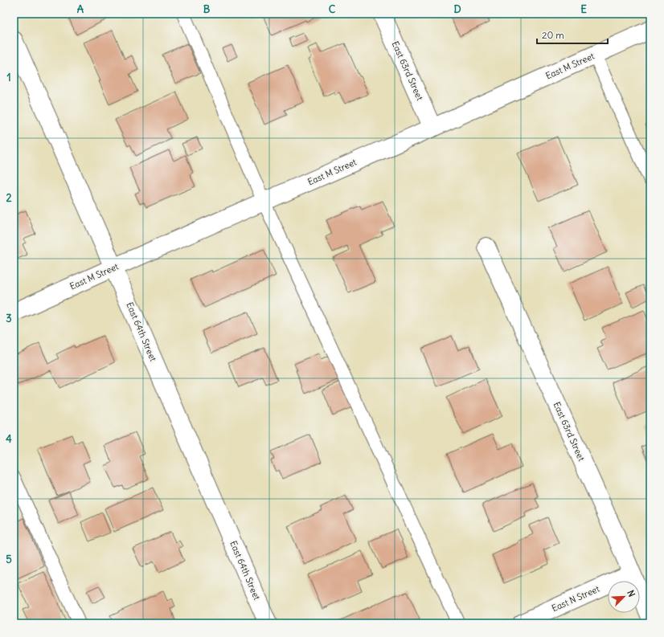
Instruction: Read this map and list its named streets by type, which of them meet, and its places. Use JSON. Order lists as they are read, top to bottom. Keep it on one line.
{"streets":{"street":["East M Street","East 63rd Street","East 64th Street","East N Street"]},"crossings":[["East M Street","East 63rd Street"],["East M Street","East 64th Street"],["East 63rd Street","East N Street"]],"scale_bar":"20 m","north":"top right","grid":{"columns":["A","B","C","D","E"],"rows":["1","2","3","4","5"]}}
